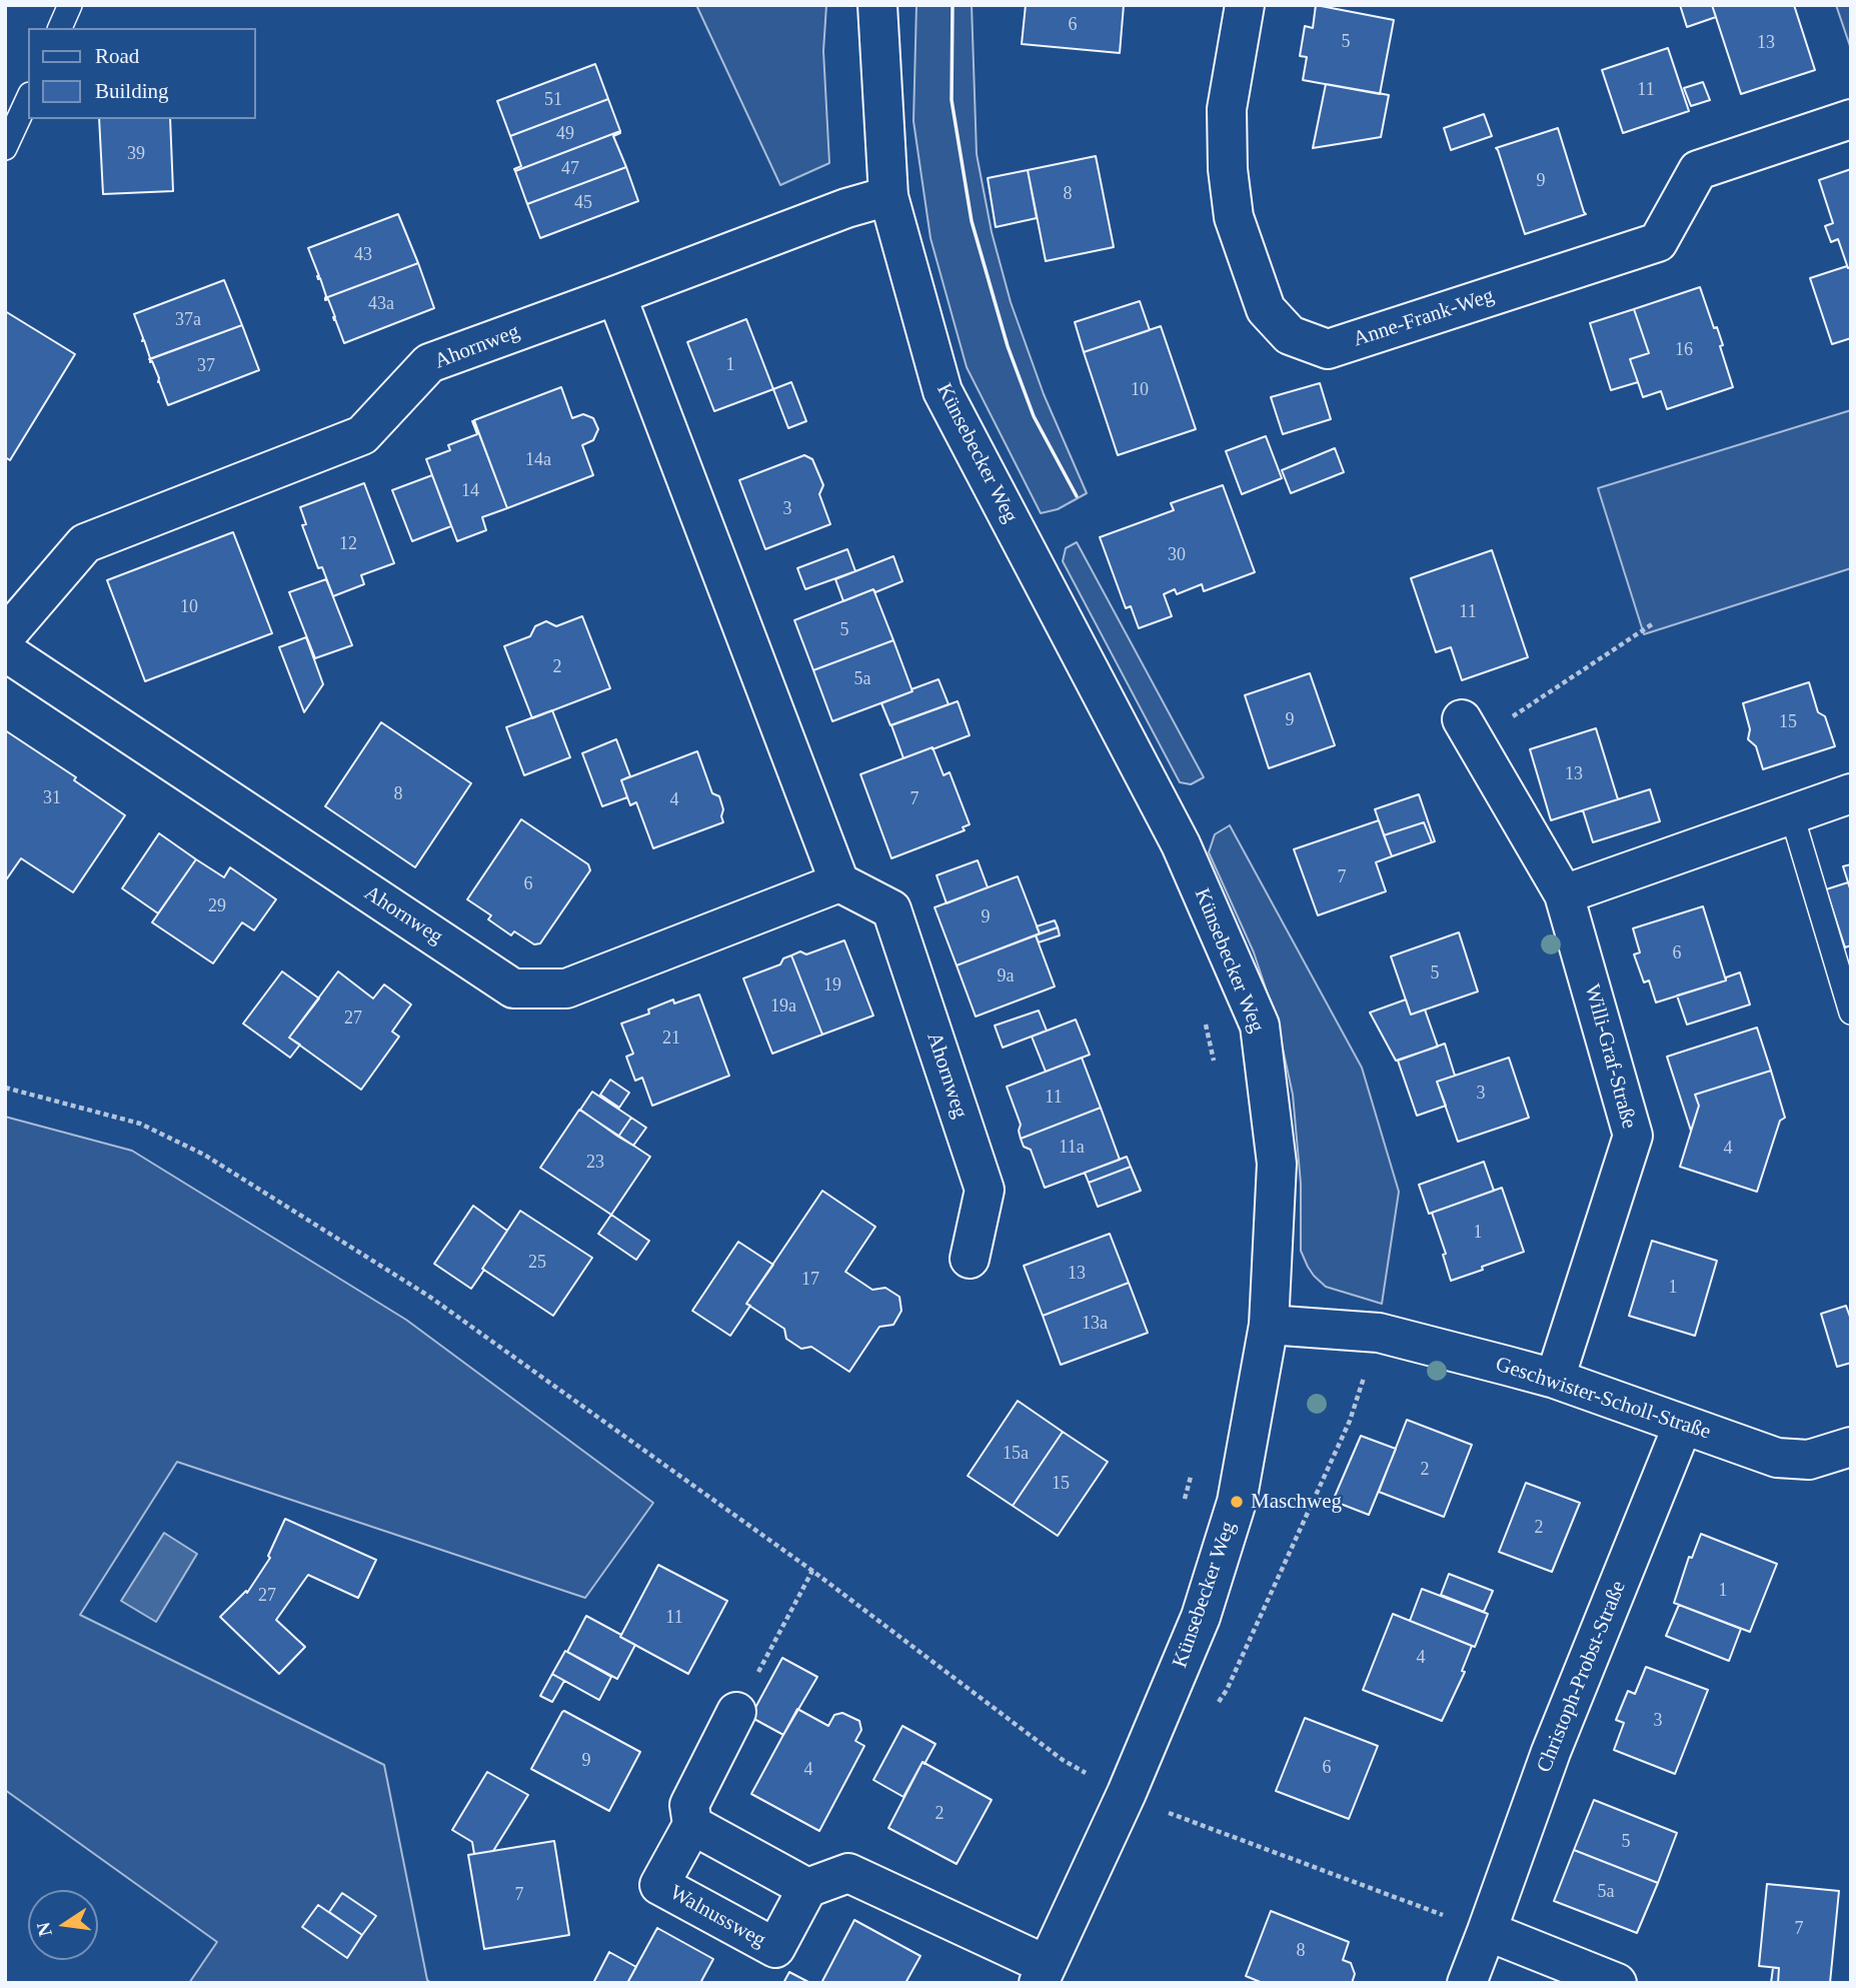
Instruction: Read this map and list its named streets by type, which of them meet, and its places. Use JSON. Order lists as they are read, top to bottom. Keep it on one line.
{"streets":{"street":["Anne-Frank-Weg","Ahornweg","Künsebecker Weg","Willi-Graf-Straße","Geschwister-Scholl-Straße","Christoph-Probst-Straße","Walnussweg"]},"crossings":[["Ahornweg","Künsebecker Weg"],["Künsebecker Weg","Geschwister-Scholl-Straße"],["Willi-Graf-Straße","Geschwister-Scholl-Straße"],["Geschwister-Scholl-Straße","Christoph-Probst-Straße"]],"places":["Maschweg"],"house_numbers":["6","5","13","11","51","49","39","47","9","8","45","43","43a","37a","16","1","37","10","14a","14","3","12","30","10","11","5","2","5a","9","15","13","8","31","7","4","7","6","29","9","6","5","9a","19","19a","27","21","3","11","11a","4","23","1","25","13","17","1","13a","15a","2","15","2","1","27","11","4","3","9","6","4","2","5","5a","7","7","8"],"legend":["Road","Building"],"north":"left"}
